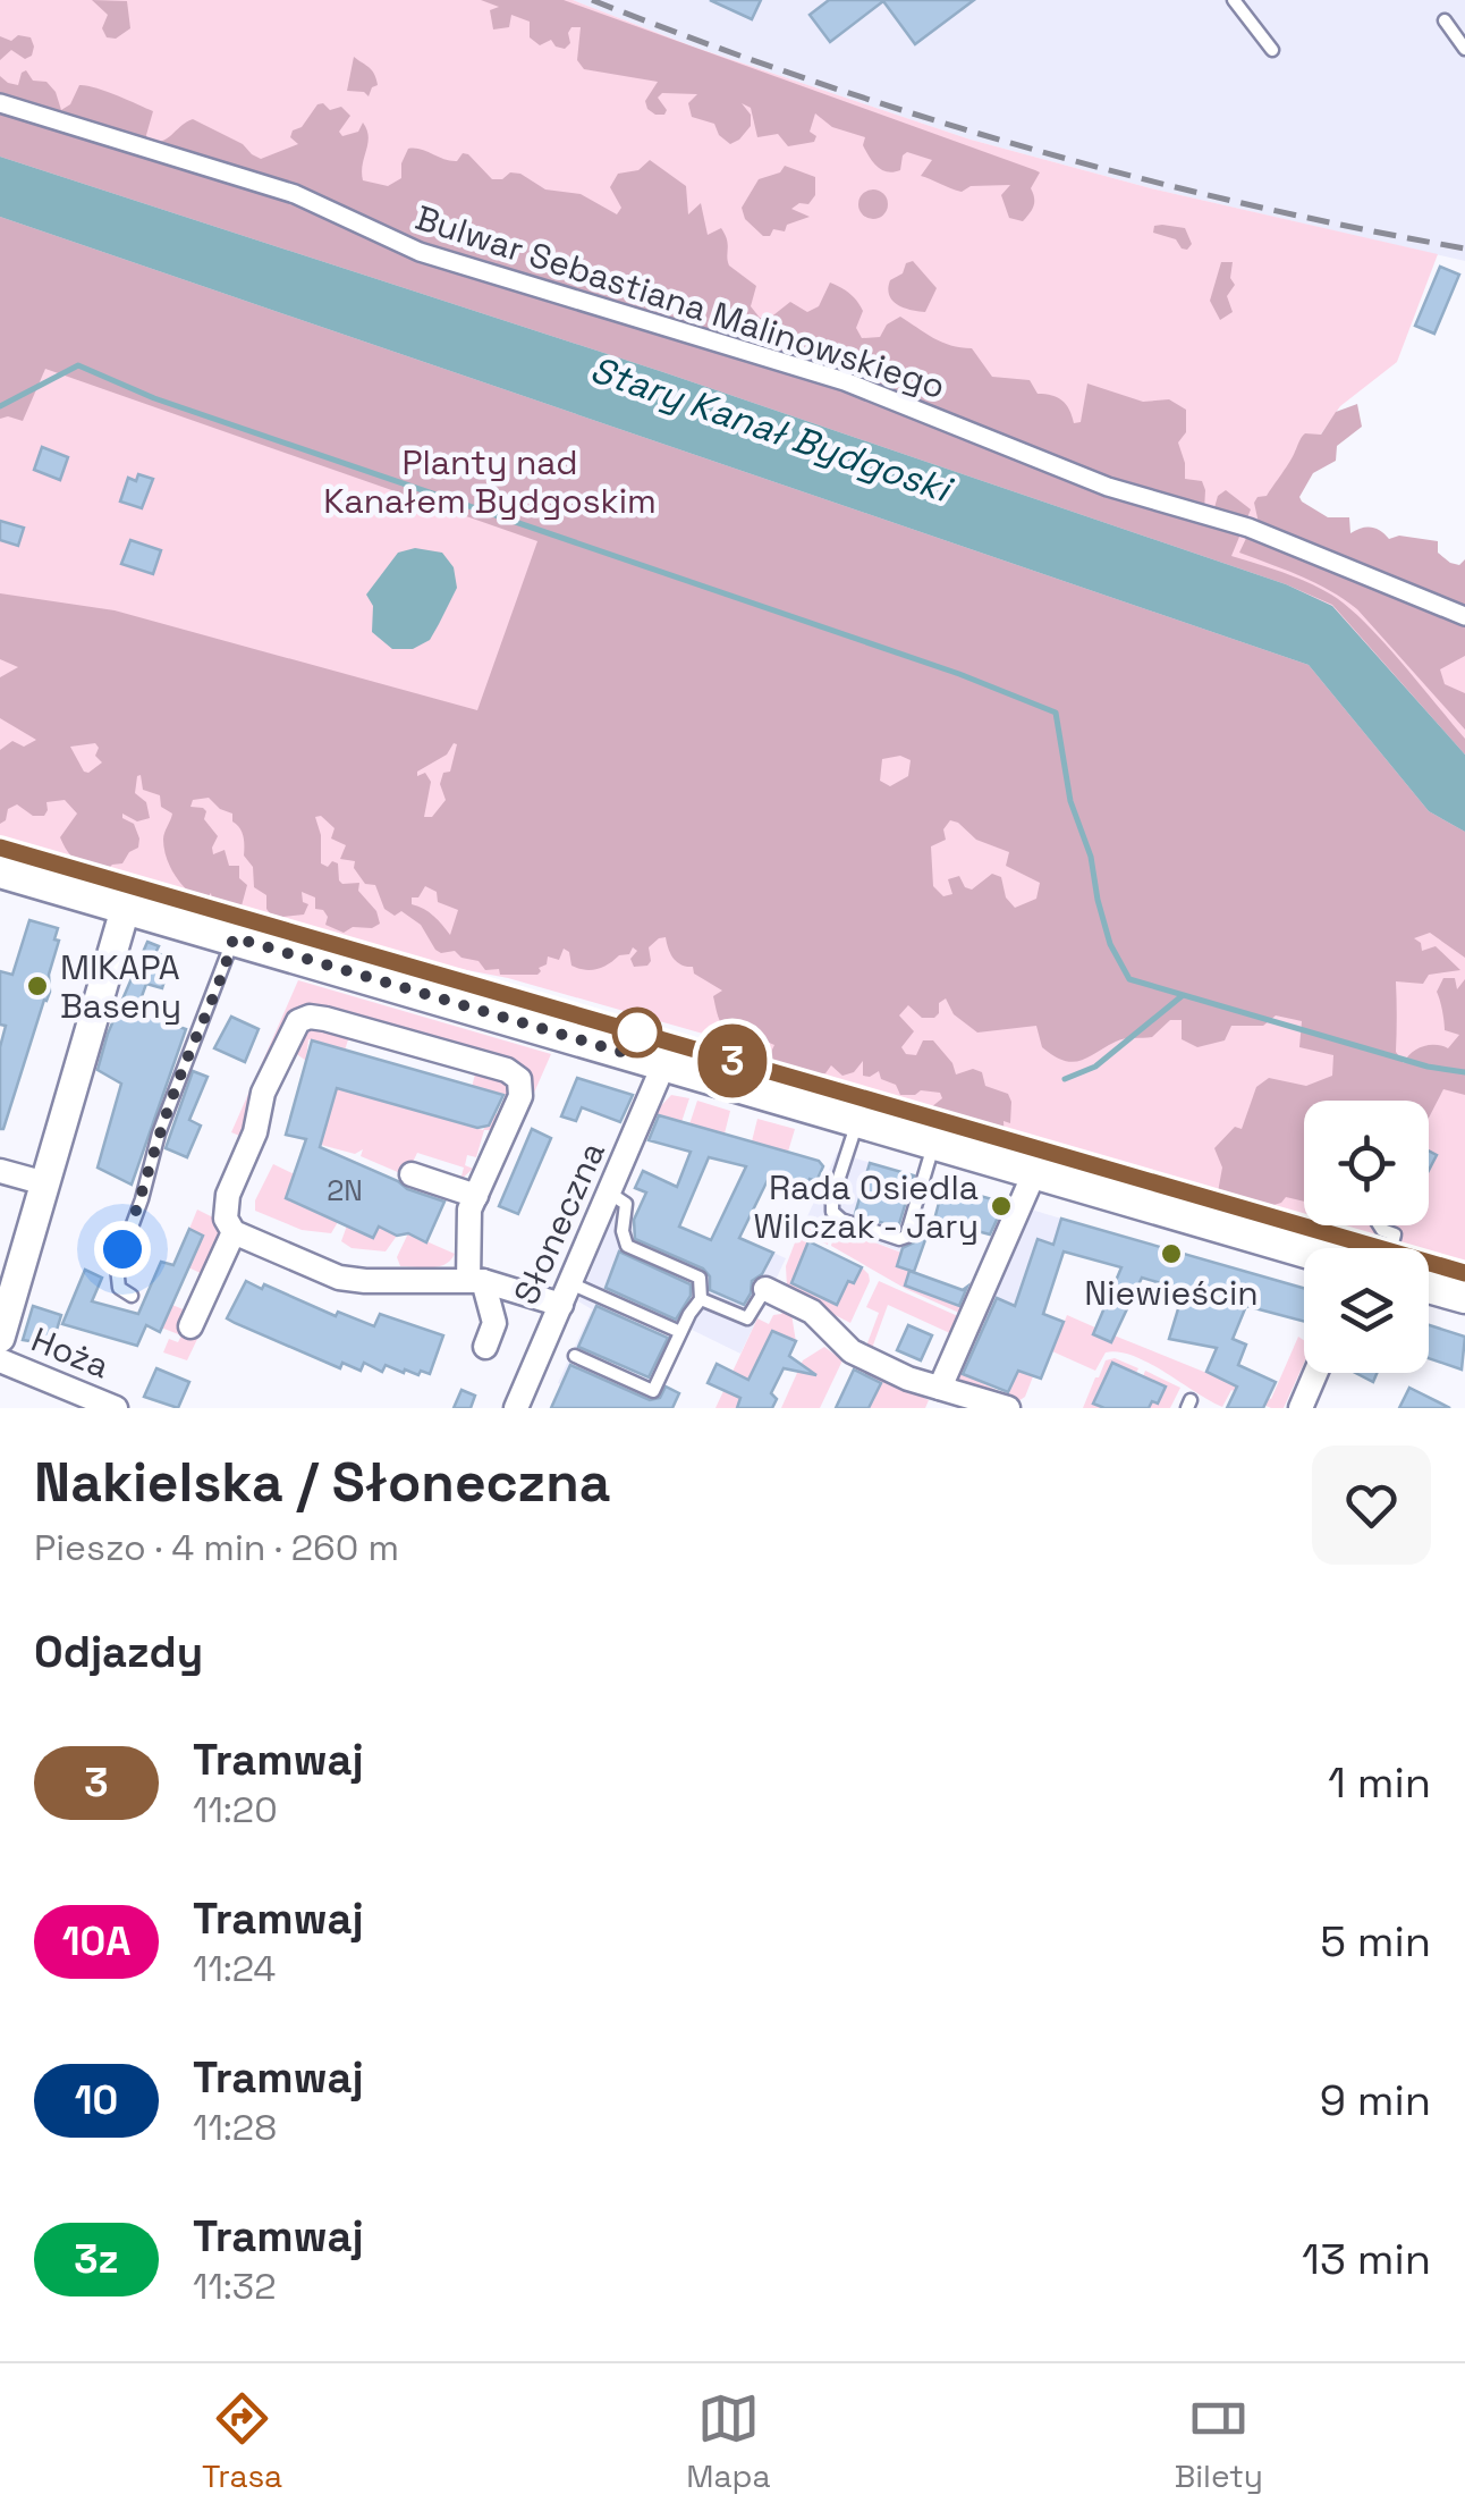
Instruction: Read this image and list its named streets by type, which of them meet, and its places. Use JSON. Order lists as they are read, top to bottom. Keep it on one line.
{"streets":{"street":["Bulwar Sebastiana Malinowskiego","Słoneczna","Hoża"]},"water":["Stary Kanał Bydgoski"],"parks":["Planty nad Kanałem Bydgoskim"],"places":["MIKAPA Baseny","Rada Osiedla Wilczak - Jary","Niewieścin"],"lines":["tram line 3"],"house_numbers":["2N"],"page":{"on_map":"3","heading":[["Nakielska / Słoneczna","Pieszo · 4 min · 260 m"],"Odjazdy"],"list":[{"mark":"3","name":"Tramwaj","note":"11:20","value":"1 min"},{"mark":"10A","name":"Tramwaj","note":"11:24","value":"5 min"},{"mark":"10","name":"Tramwaj","note":"11:28","value":"9 min"},{"mark":"3z","name":"Tramwaj","note":"11:32","value":"13 min"}],"tabs":["Trasa","Mapa","Bilety"]}}
